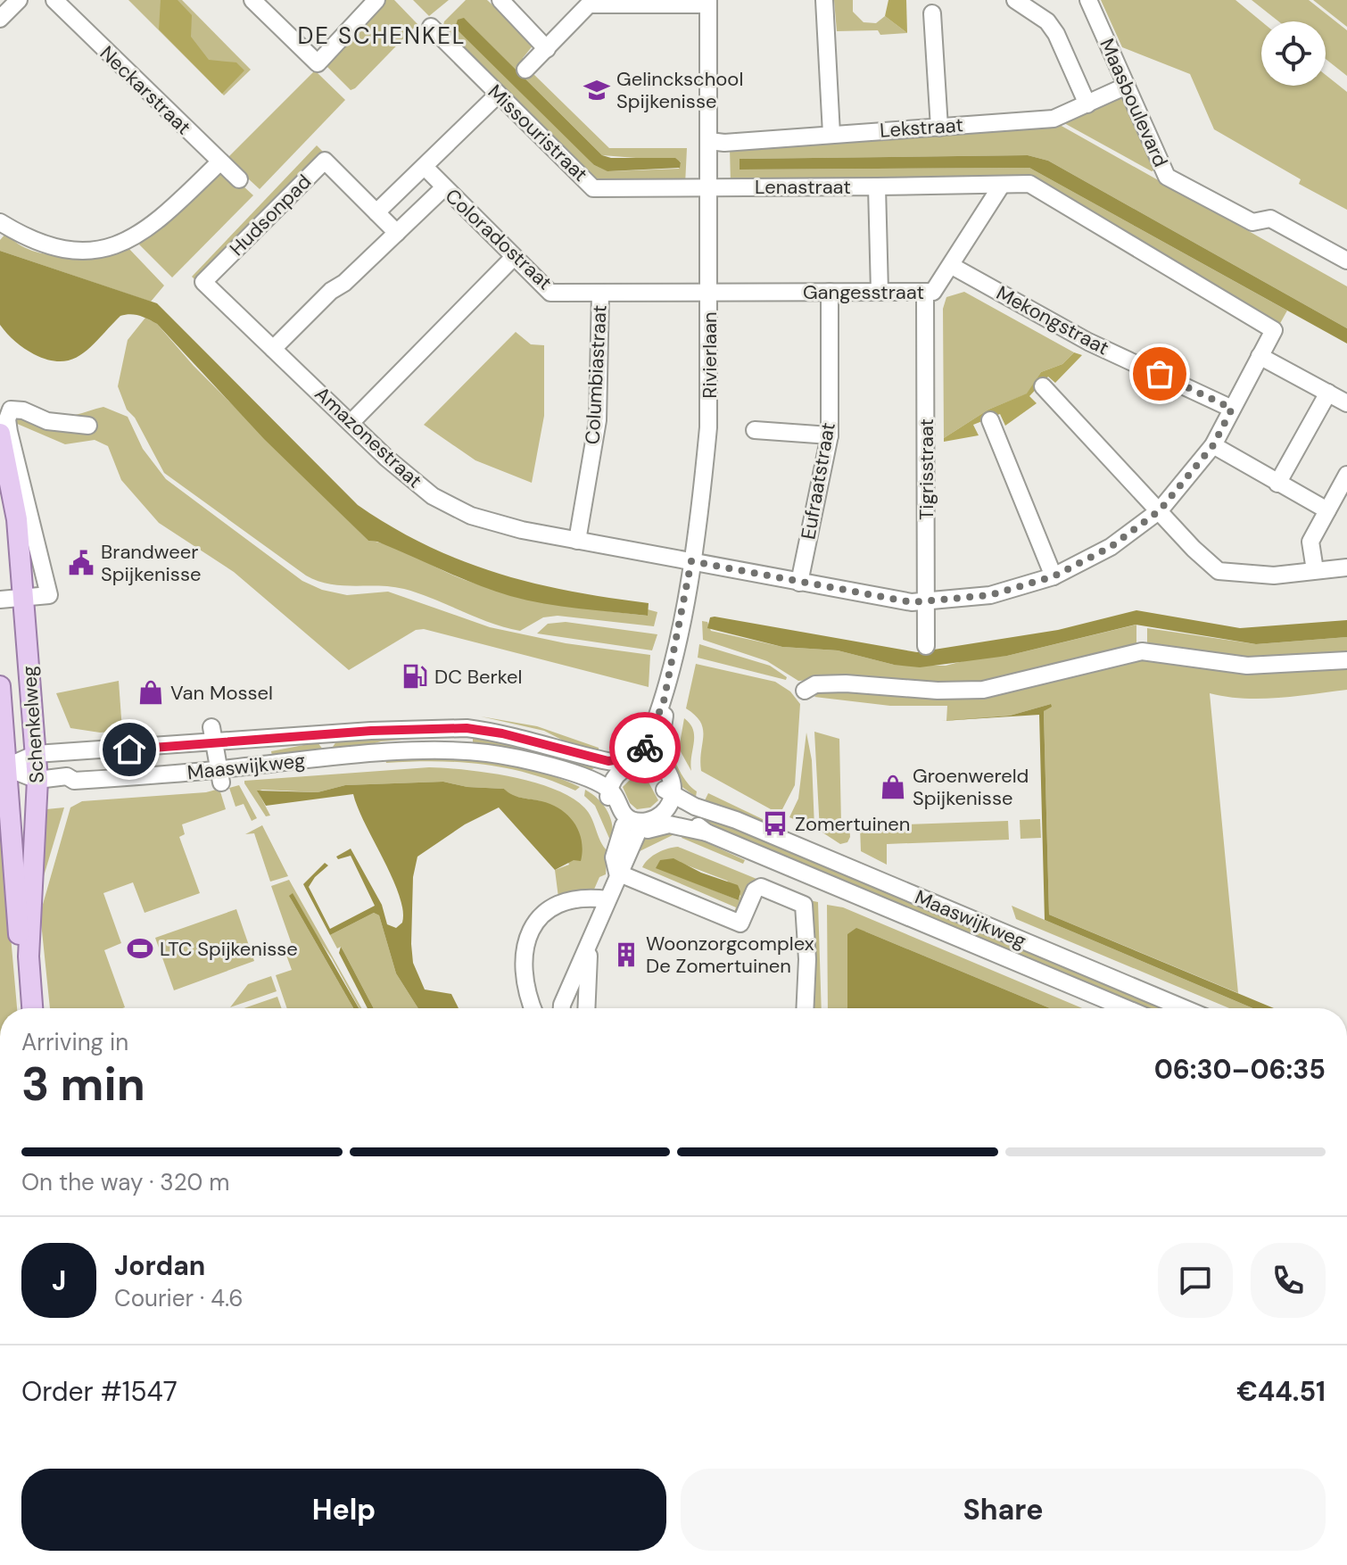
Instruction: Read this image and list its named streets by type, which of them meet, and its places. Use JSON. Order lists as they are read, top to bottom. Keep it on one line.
{"streets":{"main road":["Schenkelweg"],"street":["Neckarstraat","Maasboulevard","Lekstraat","Missouristraat","Lenastraat","Hudsonpad","Coloradostraat","Gangesstraat","Mekongstraat","Rivierlaan","Columbiastraat","Amazonestraat","Tigrisstraat","Eufraatstraat","Maaswijkweg"]},"crossings":[["Maasboulevard","Lekstraat"],["Lekstraat","Rivierlaan"],["Missouristraat","Lenastraat"],["Missouristraat","Rivierlaan"],["Lenastraat","Gangesstraat"],["Lenastraat","Rivierlaan"],["Hudsonpad","Amazonestraat"],["Coloradostraat","Gangesstraat"],["Coloradostraat","Rivierlaan"],["Coloradostraat","Columbiastraat"],["Gangesstraat","Mekongstraat"],["Gangesstraat","Rivierlaan"],["Gangesstraat","Amazonestraat"],["Gangesstraat","Tigrisstraat"],["Gangesstraat","Eufraatstraat"],["Mekongstraat","Amazonestraat"],["Rivierlaan","Amazonestraat"],["Rivierlaan","Maaswijkweg"],["Columbiastraat","Amazonestraat"],["Amazonestraat","Tigrisstraat"],["Amazonestraat","Eufraatstraat"],["Schenkelweg","Maaswijkweg"]],"districts":["DE SCHENKEL"],"places":{"school or university":["Gelinckschool Spijkenisse"],"public building":["Brandweer Spijkenisse"],"fuel station":["DC Berkel"],"shop":["Van Mossel","Groenwereld Spijkenisse"],"bus stop":["Zomertuinen"],"sports":["LTC Spijkenisse"],"building":["Woonzorgcomplex De Zomertuinen"]},"page":{"heading":["3 min","Arriving in","06:30–06:35"],"panel":["Jordan","Courier · 4.6","Order #1547","€44.51"],"bar":"On the way · 320 m","round":"J","buttons":["Help","Share"]}}
